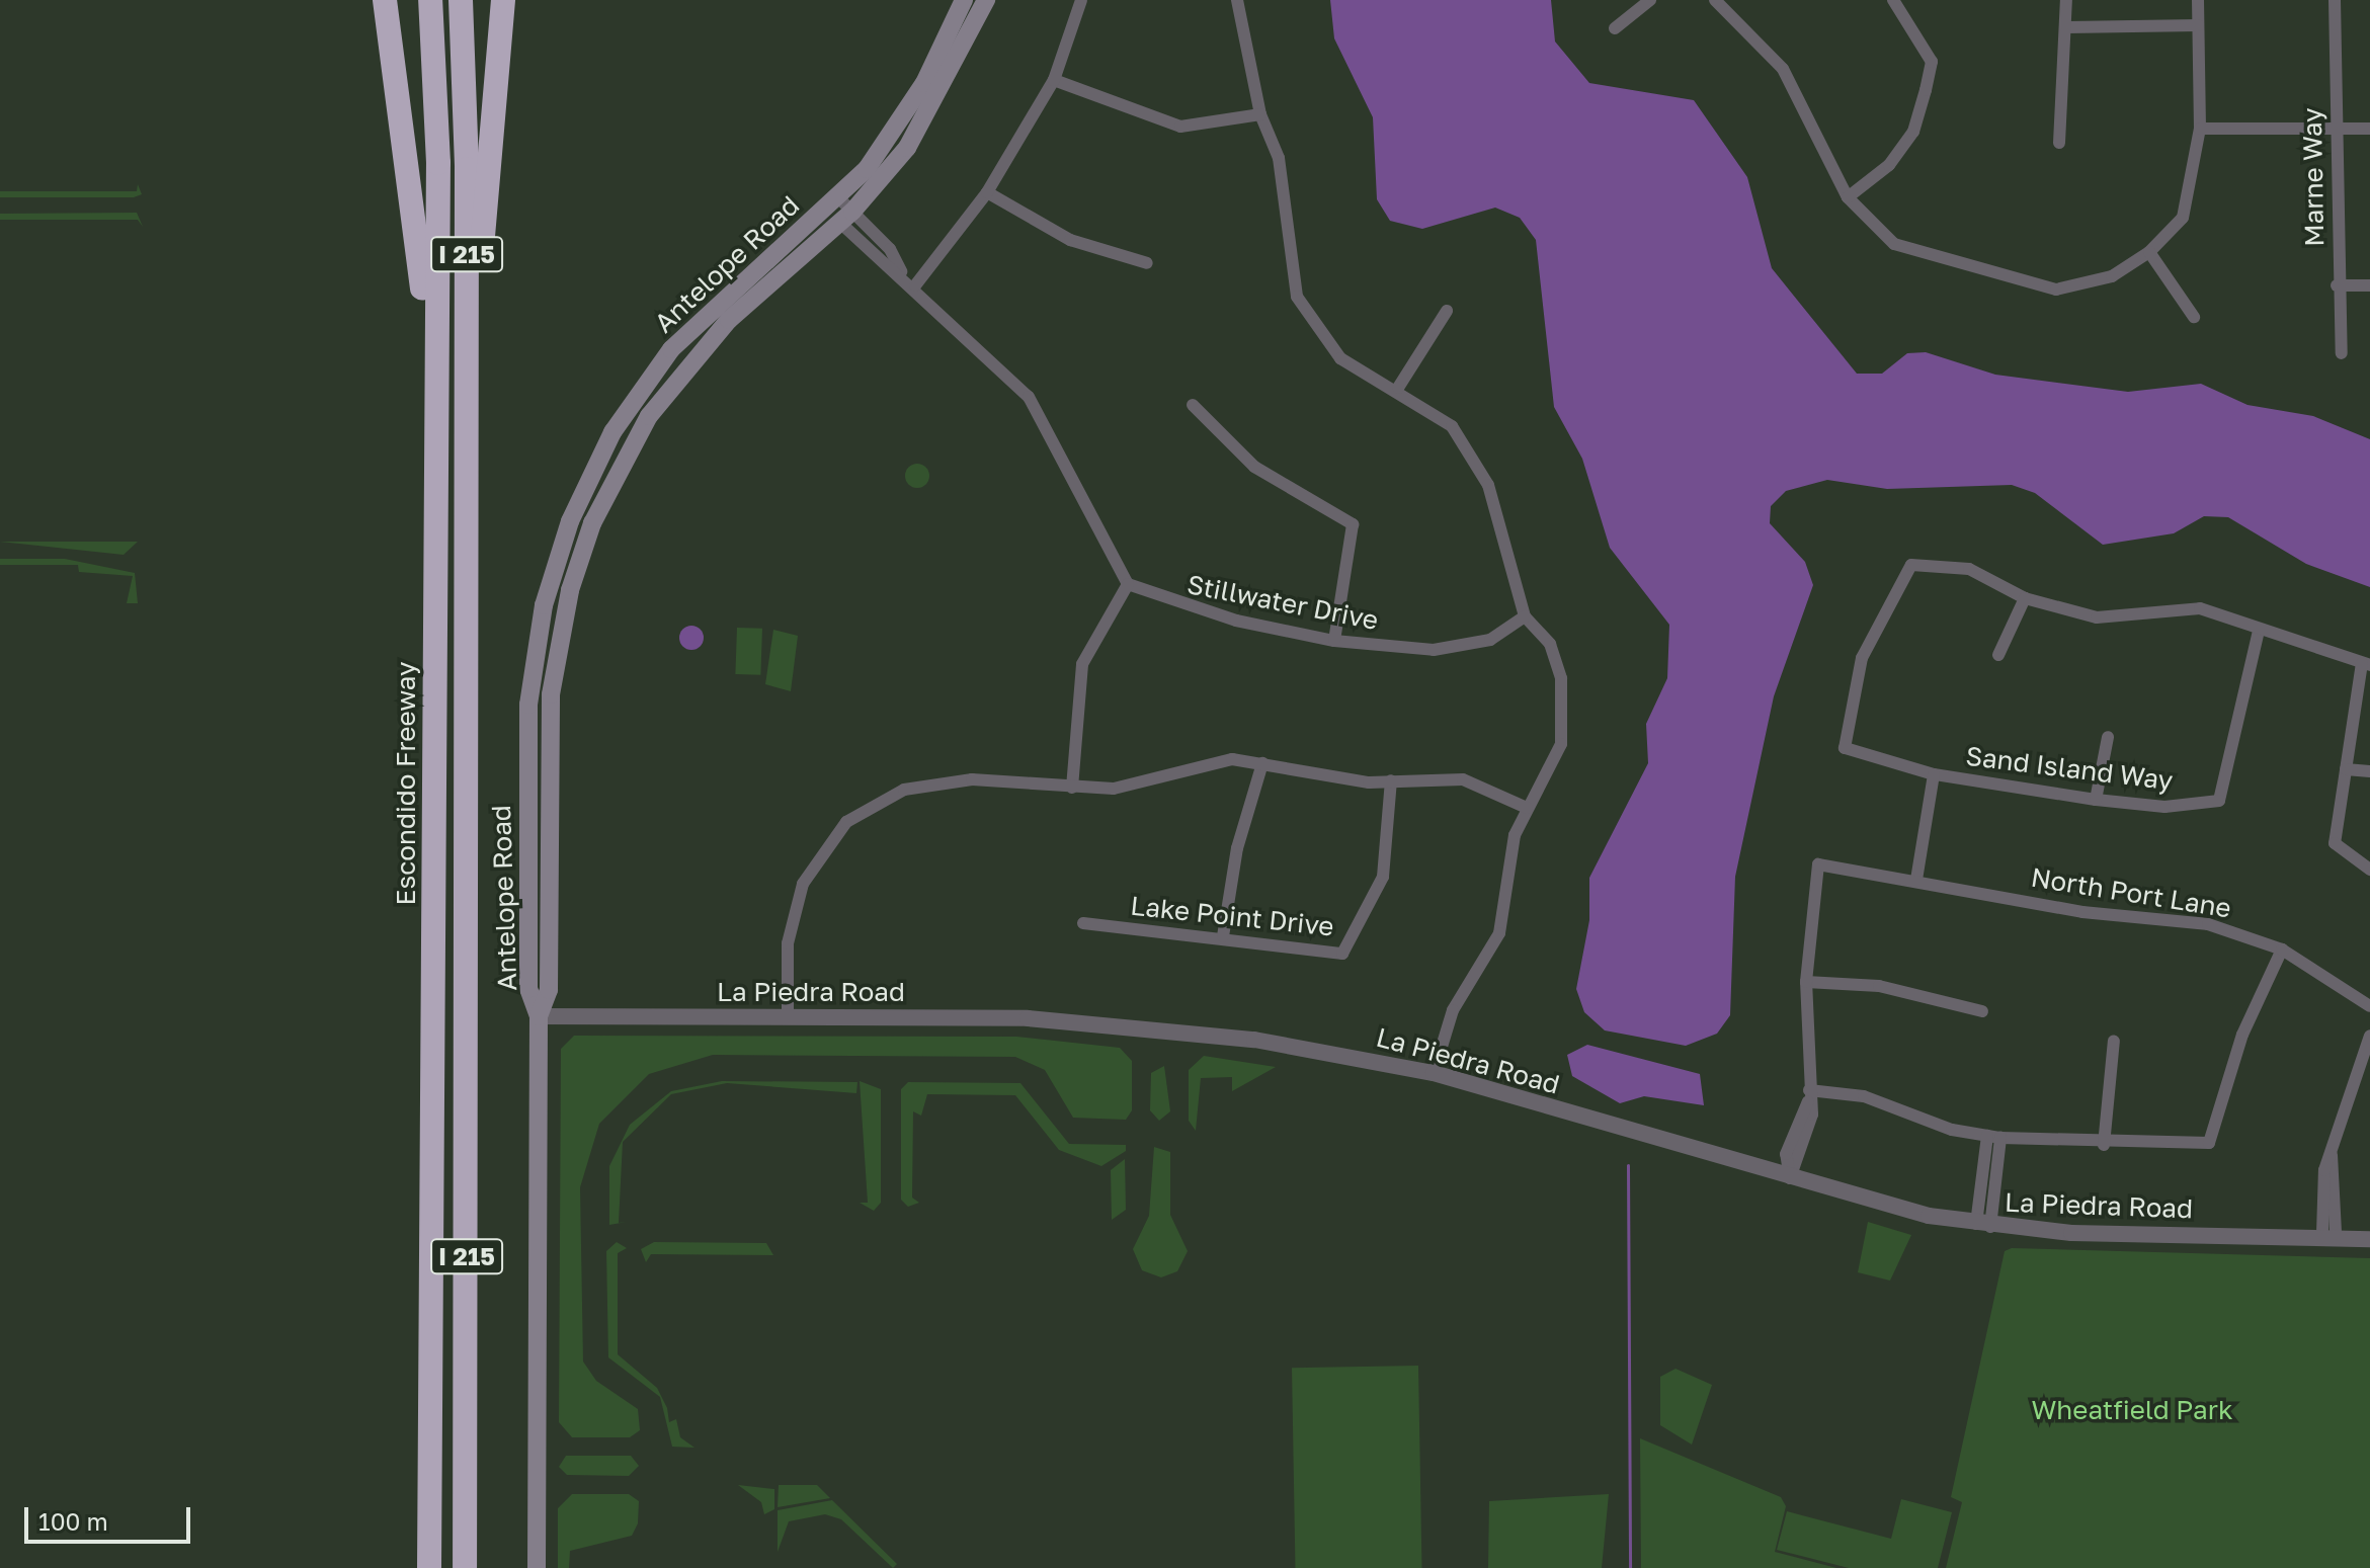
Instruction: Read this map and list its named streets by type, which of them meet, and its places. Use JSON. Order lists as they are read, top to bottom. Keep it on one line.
{"streets":{"highway":["I 215","Escondido Freeway"],"main road":["Antelope Road"],"street":["Marne Way","Stillwater Drive","Sand Island Way","North Port Lane","Lake Point Drive","La Piedra Road"]},"crossings":[["Antelope Road","La Piedra Road"]],"parks":["Wheatfield Park"],"scale_bar":"100 m"}
